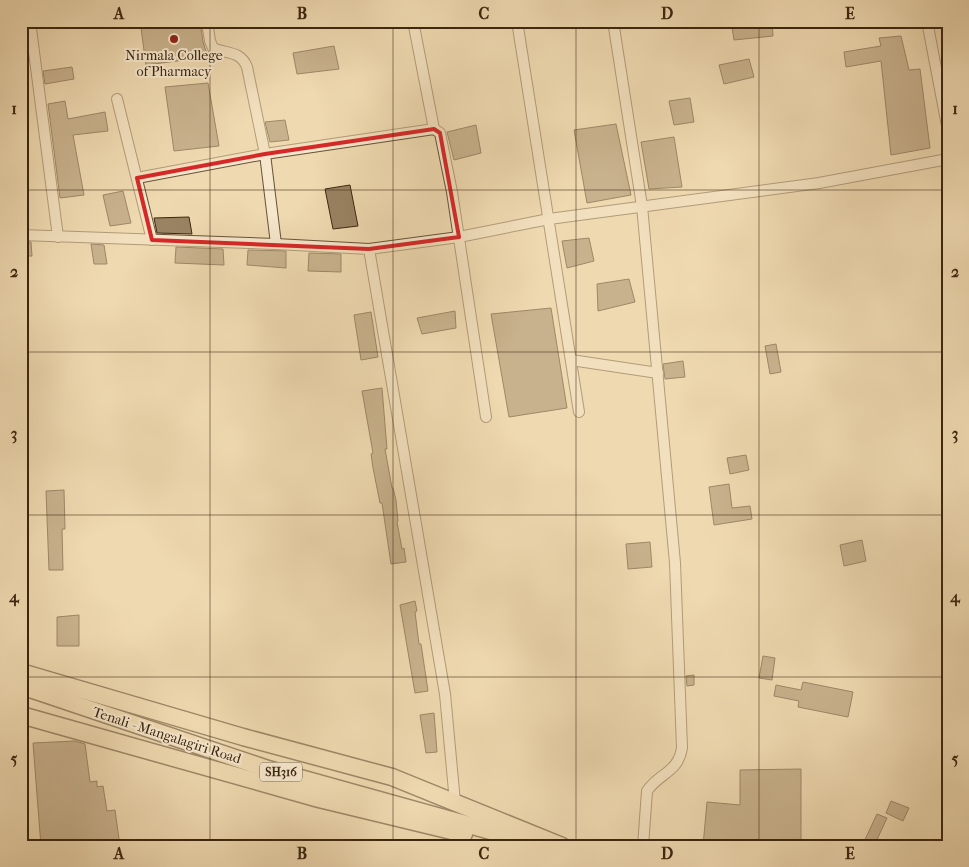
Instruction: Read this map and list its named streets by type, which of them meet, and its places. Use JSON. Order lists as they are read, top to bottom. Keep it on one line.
{"streets":{"main road":["Tenali - Mangalagiri Road","SH316"]},"places":["Nirmala College of Pharmacy"],"grid":{"columns":["A","B","C","D","E"],"rows":["1","2","3","4","5"]}}
